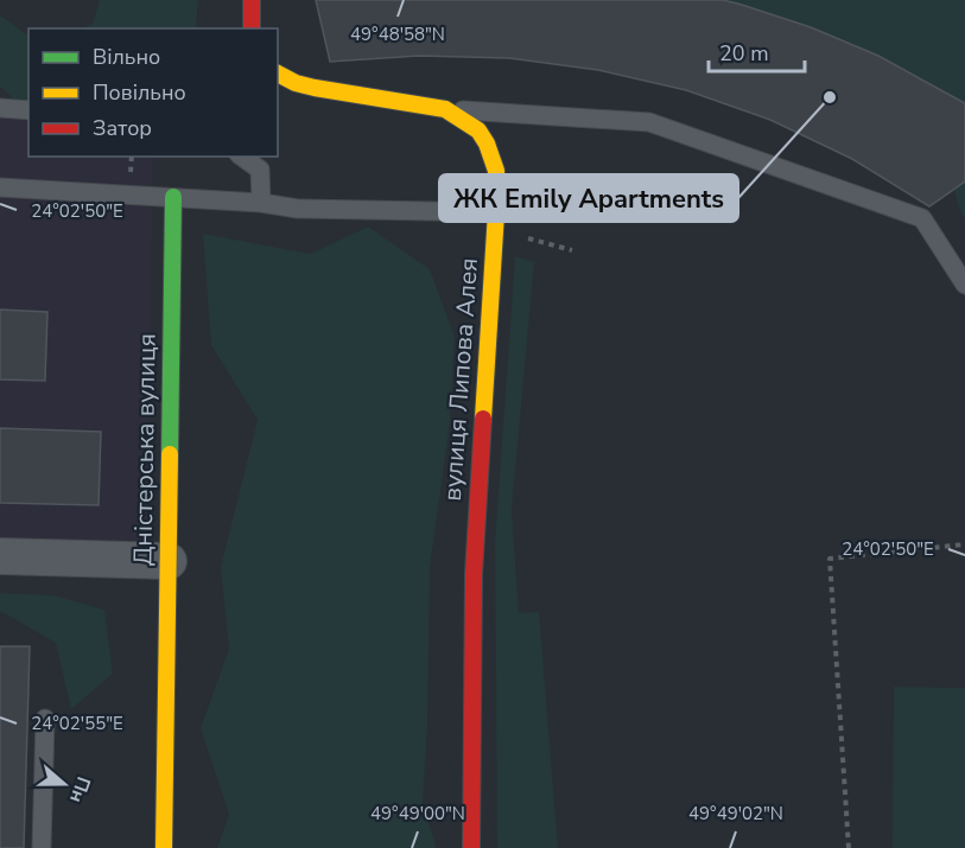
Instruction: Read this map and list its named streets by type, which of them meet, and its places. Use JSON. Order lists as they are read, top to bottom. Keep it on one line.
{"streets":{"street":["вулиця Липова Алея","Дністерська вулиця"]},"places":["ЖК Emily Apartments"],"legend":["Вільно","Повільно","Затор"],"scale_bar":"20 m","north":"right","coordinates":["49°48'58\"N","24°02'50\"E","24°02'55\"E","49°49'00\"N","49°49'02\"N"]}
